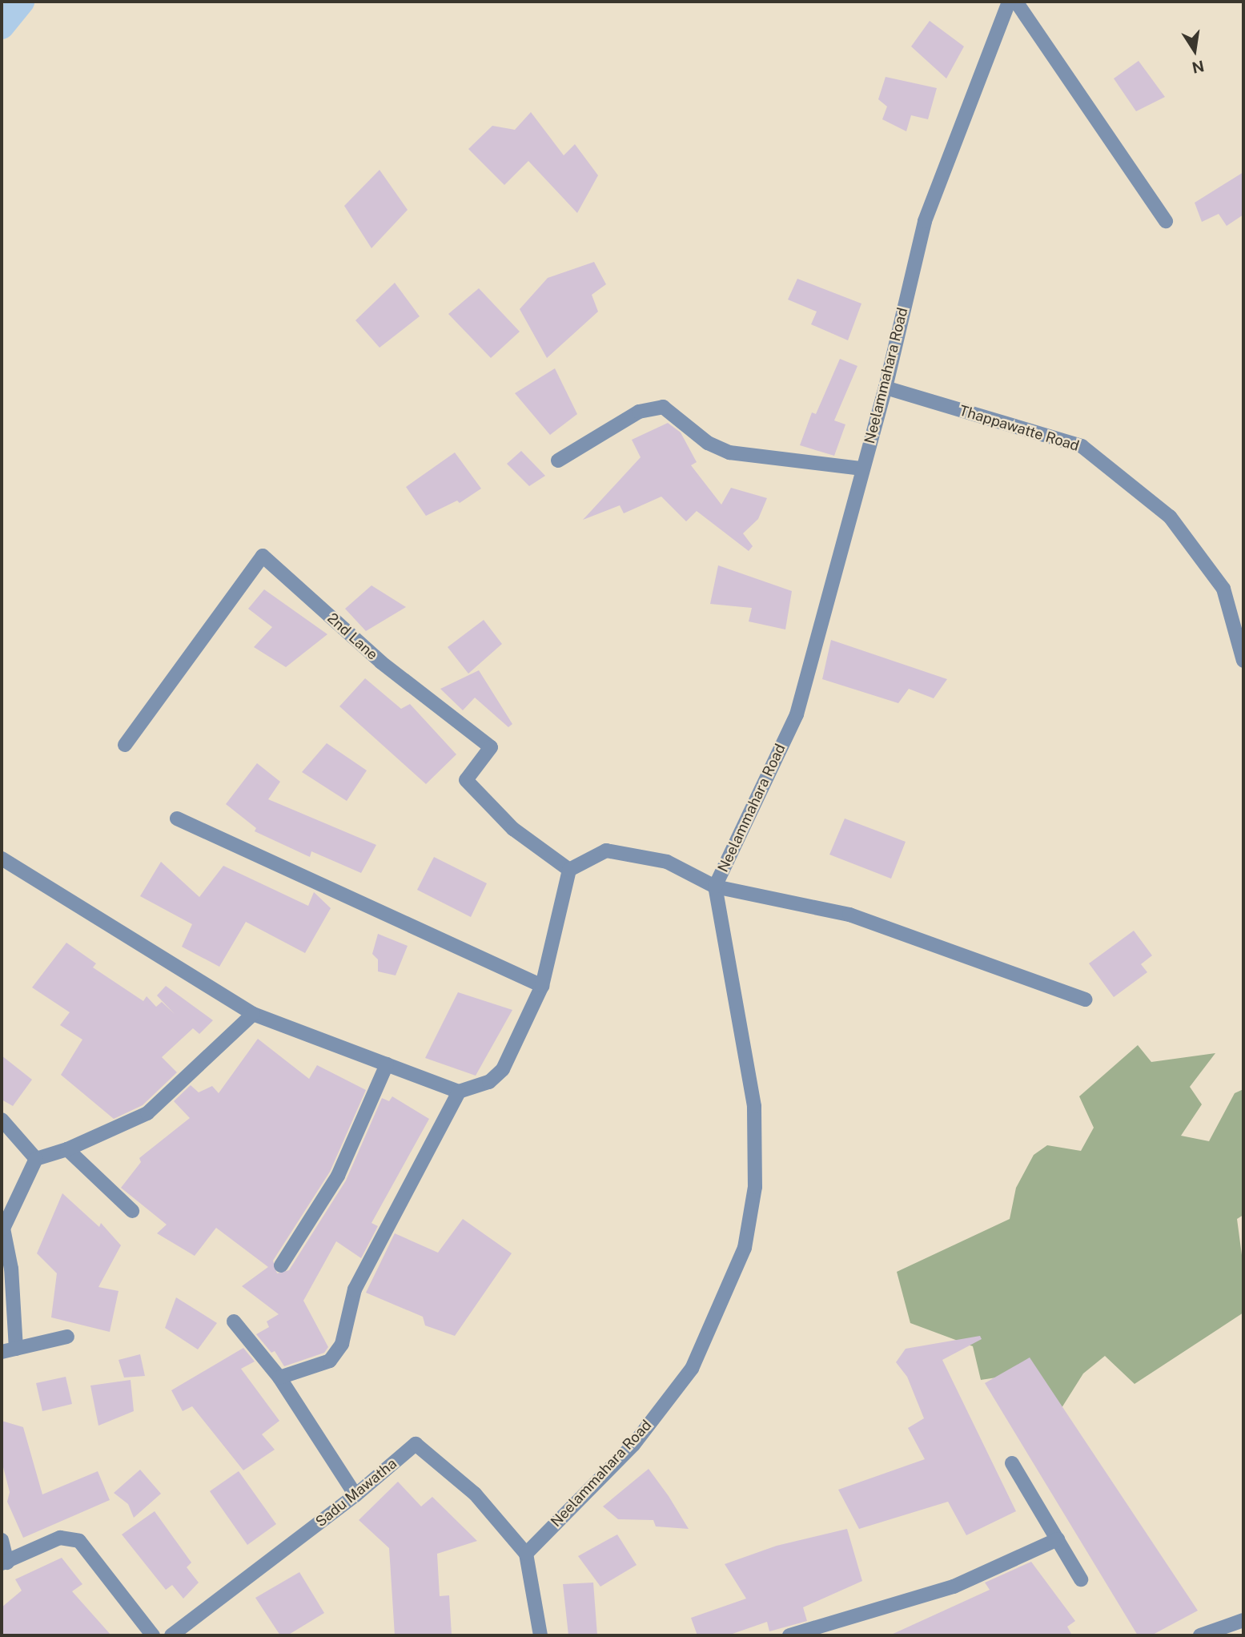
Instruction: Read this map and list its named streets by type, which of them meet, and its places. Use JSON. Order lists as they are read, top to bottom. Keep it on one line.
{"streets":{"street":["Neelammahara Road","Thappawatte Road","2nd Lane","Sadu Mawatha"]},"crossings":[["Neelammahara Road","Thappawatte Road"],["Neelammahara Road","Sadu Mawatha"]],"north":"bottom"}
